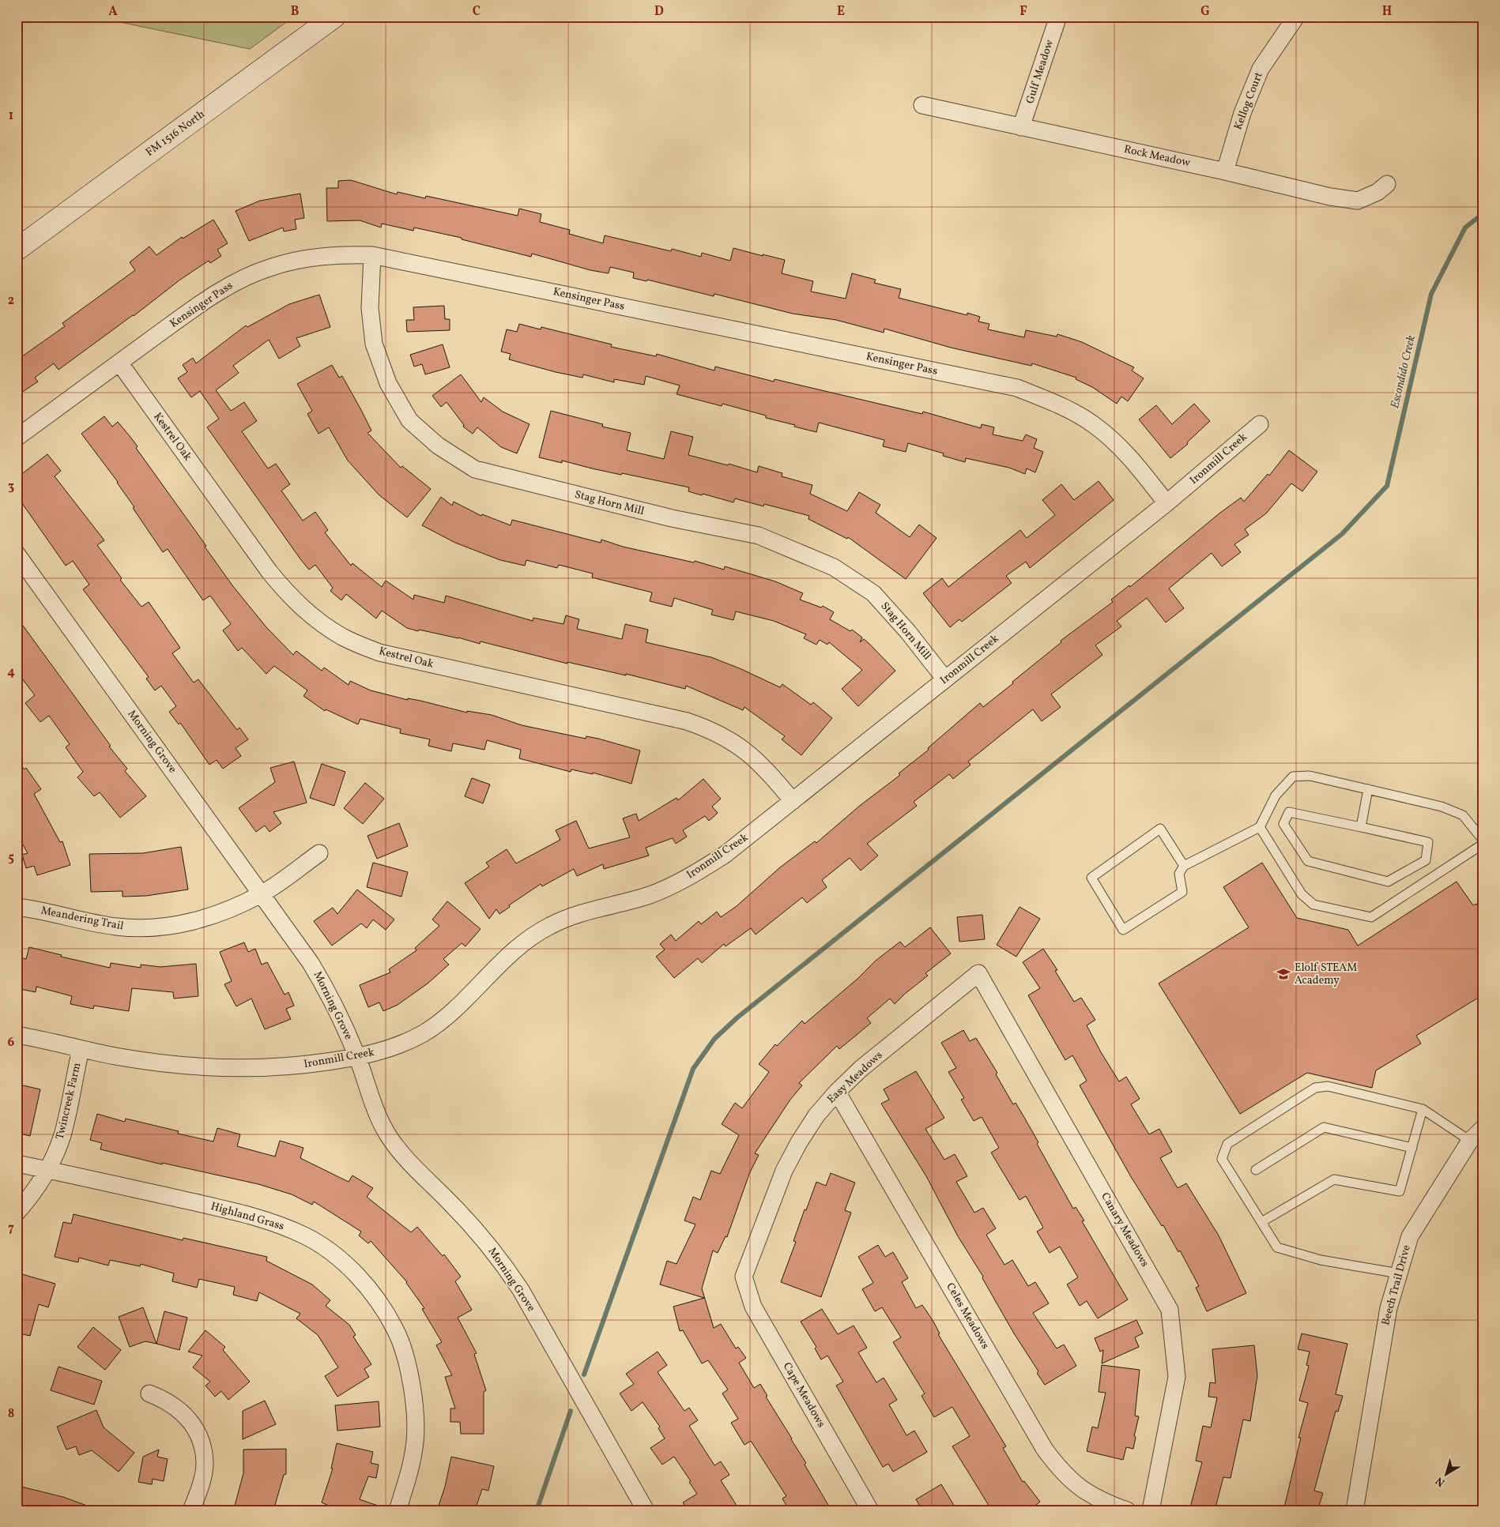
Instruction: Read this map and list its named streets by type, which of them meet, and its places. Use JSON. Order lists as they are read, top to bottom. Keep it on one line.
{"streets":{"main road":["FM 1516 North"],"street":["Gulf Meadow","Kellog Court","Rock Meadow","Kensinger Pass","Kestrel Oak","Ironmill Creek","Stag Horn Mill","Morning Grove","Meandering Trail","Easy Meadows","Twincreek Farm","Highland Grass","Canary Meadows","Beech Trail Drive","Celes Meadows","Cape Meadows"]},"crossings":[["Gulf Meadow","Rock Meadow"],["Kellog Court","Rock Meadow"],["Kensinger Pass","Kestrel Oak"],["Kensinger Pass","Ironmill Creek"],["Kensinger Pass","Stag Horn Mill"],["Kestrel Oak","Ironmill Creek"],["Ironmill Creek","Stag Horn Mill"],["Ironmill Creek","Morning Grove"],["Ironmill Creek","Twincreek Farm"],["Morning Grove","Meandering Trail"],["Easy Meadows","Canary Meadows"],["Easy Meadows","Celes Meadows"],["Easy Meadows","Cape Meadows"],["Twincreek Farm","Highland Grass"]],"water":["Escondido Creek"],"places":{"school or university":["Elolf STEAM Academy"]},"north":"bottom left","grid":{"columns":["A","B","C","D","E","F","G","H"],"rows":["1","2","3","4","5","6","7","8"]}}
